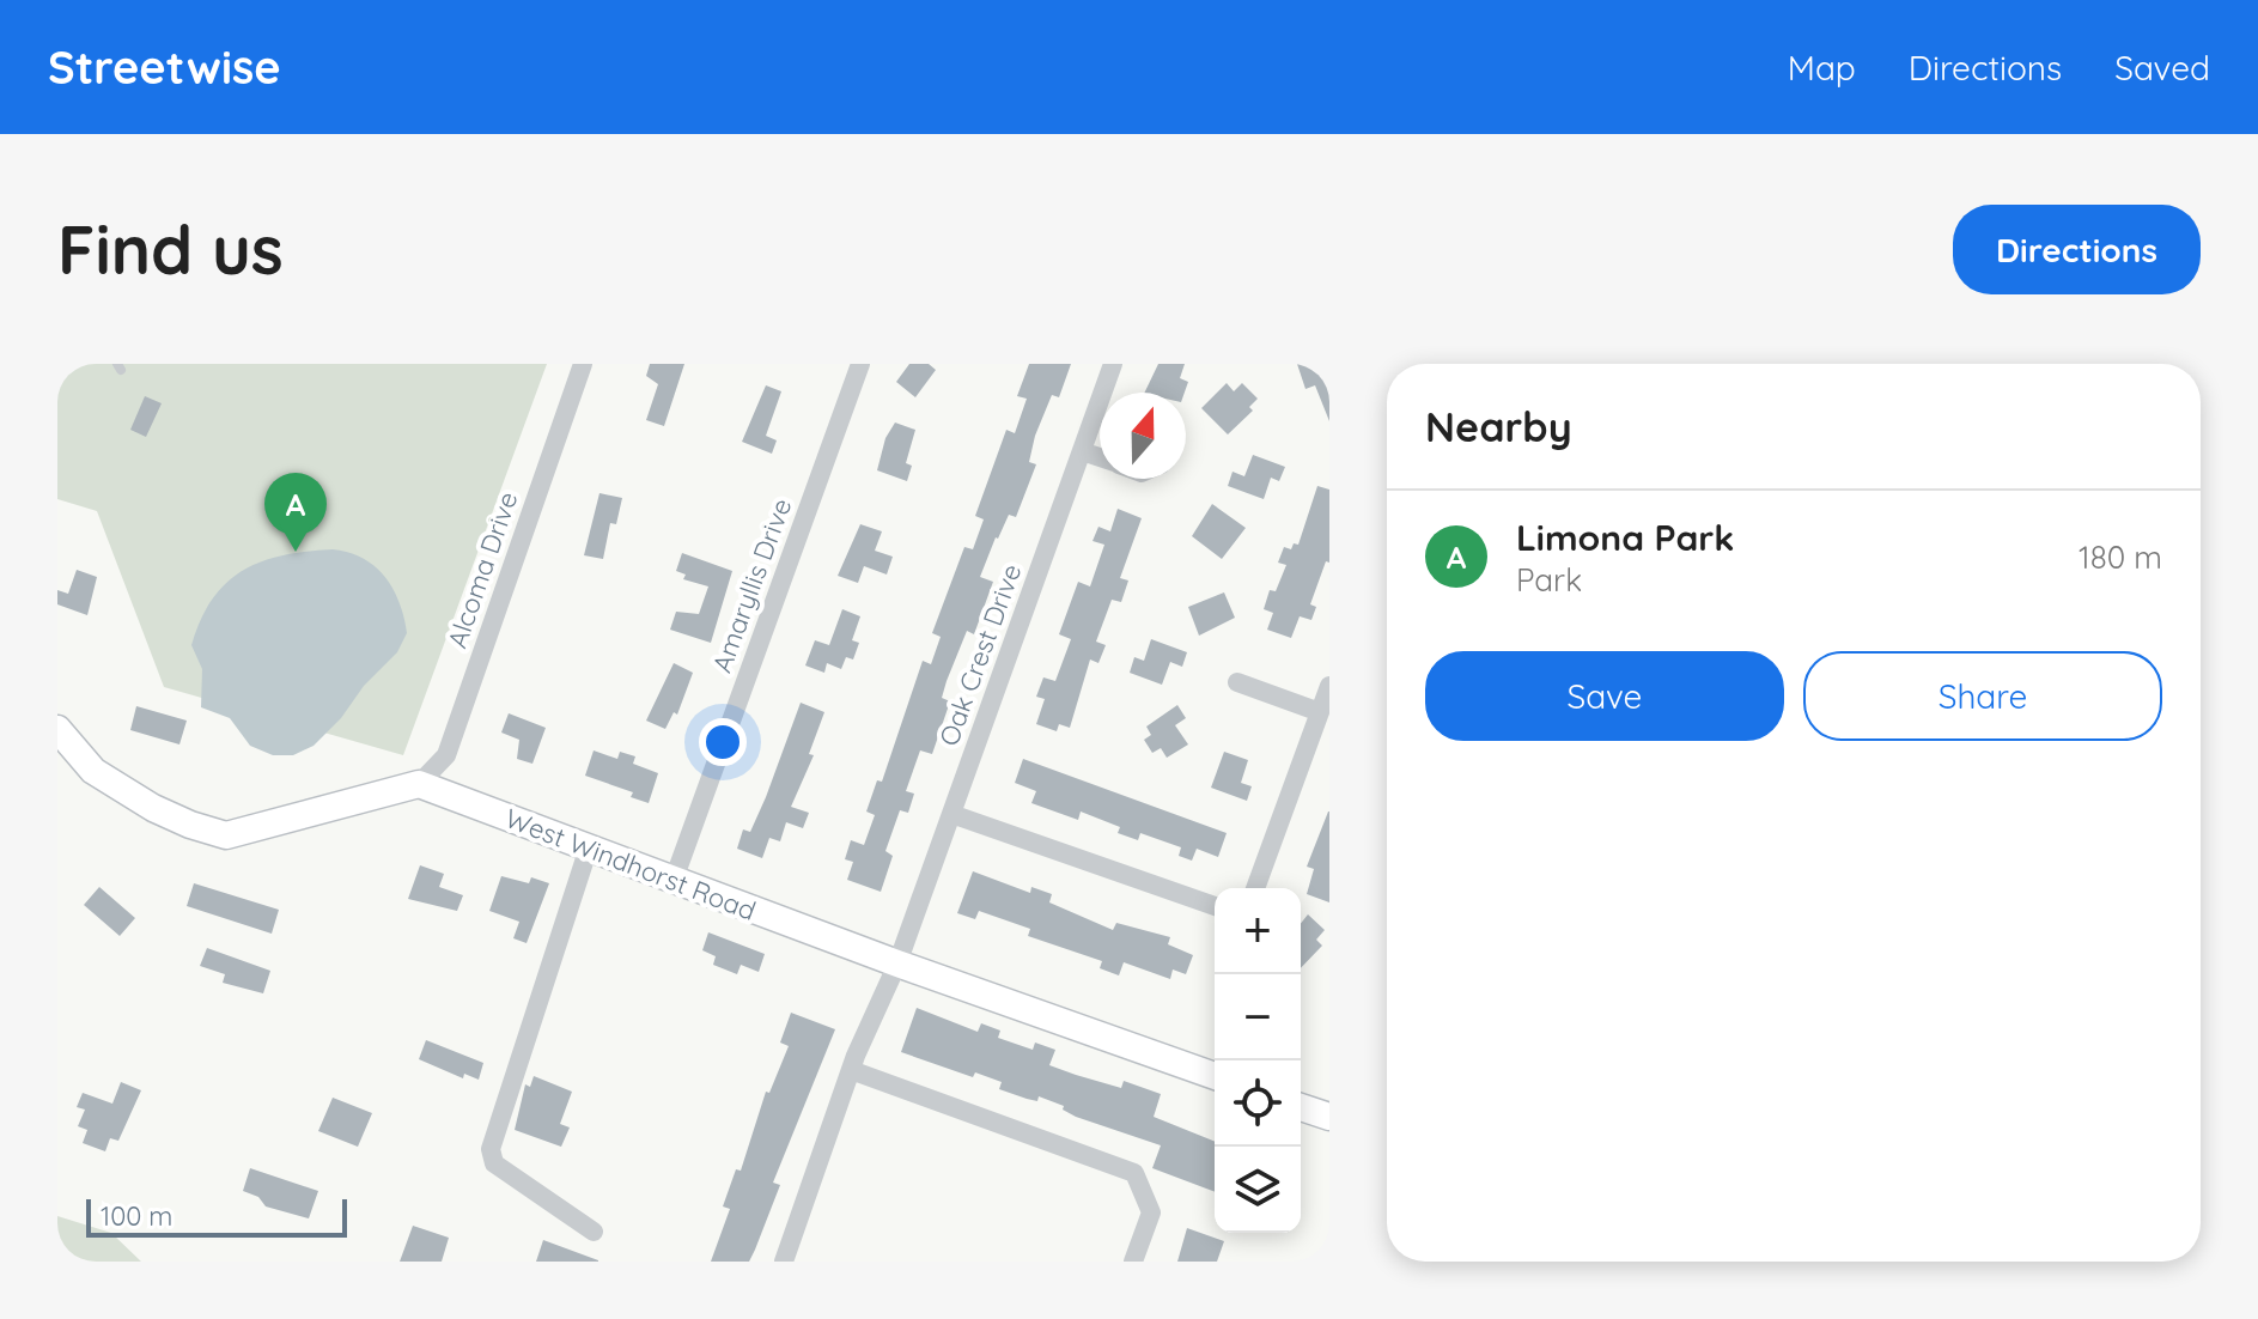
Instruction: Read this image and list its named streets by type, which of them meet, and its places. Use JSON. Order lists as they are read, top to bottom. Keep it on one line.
{"streets":{"street":["Alcoma Drive","Amaryllis Drive","Oak Crest Drive","West Windhorst Road"]},"crossings":[["Alcoma Drive","West Windhorst Road"],["Amaryllis Drive","West Windhorst Road"],["Oak Crest Drive","West Windhorst Road"]],"scale_bar":"100 m","north":"top","page":{"header":"Streetwise","nav":["Map","Directions","Saved"],"buttons":["Directions",["Save","Share"]],"title":"Find us","heading":"Nearby","pins":"A","list":[{"mark":"A","name":"Limona Park","note":"Park","value":"180 m"}],"map_buttons":["+","−"],"scale":"100 m"}}
